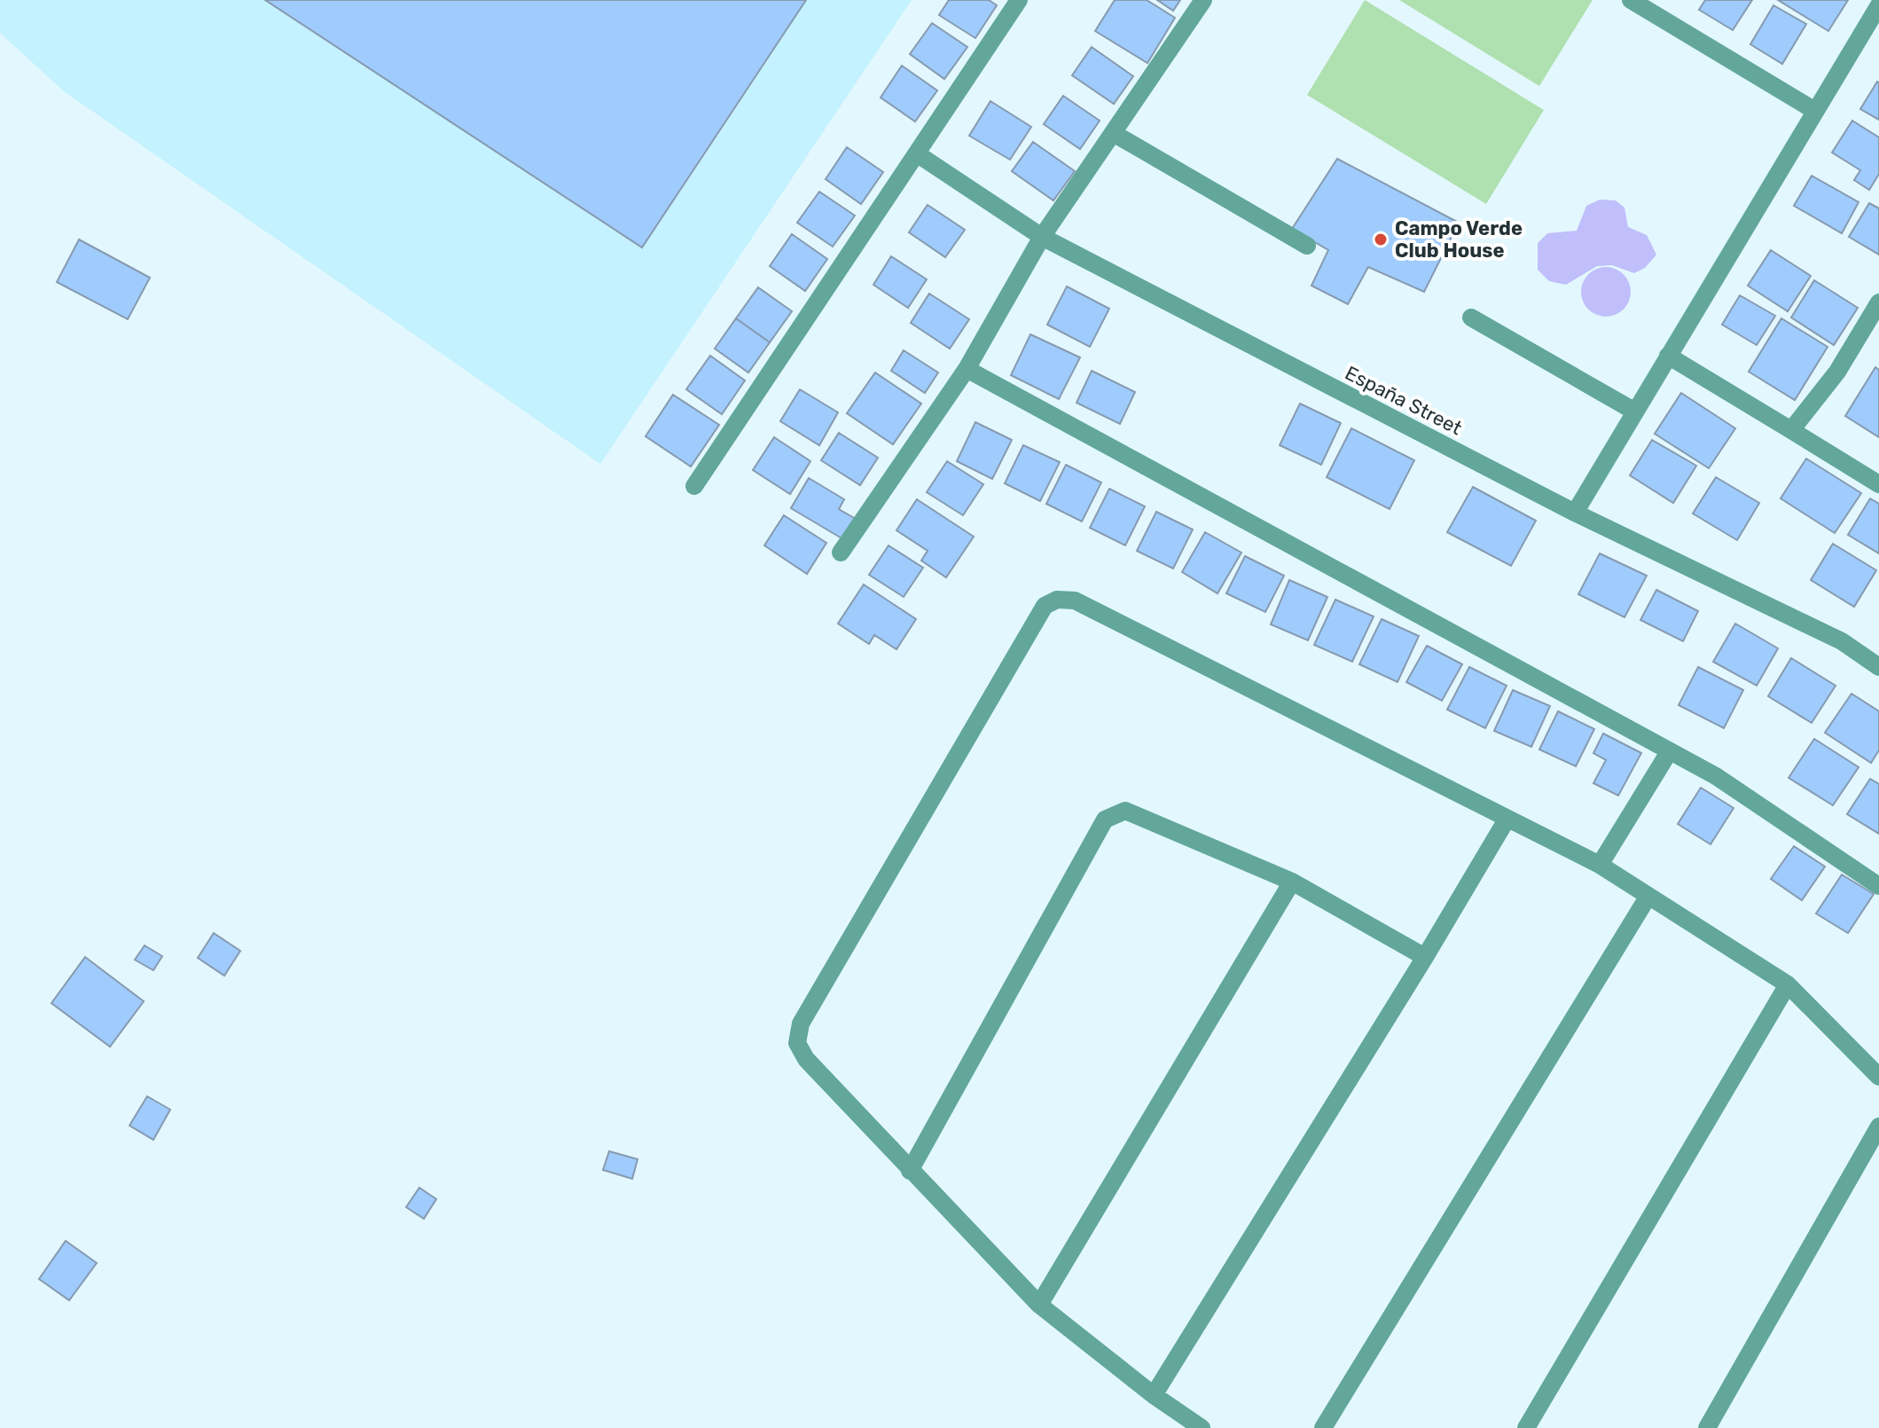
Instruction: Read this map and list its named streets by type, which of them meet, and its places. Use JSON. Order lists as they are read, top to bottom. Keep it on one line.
{"streets":{"street":["España Street"]},"places":["Campo Verde Club House"]}
